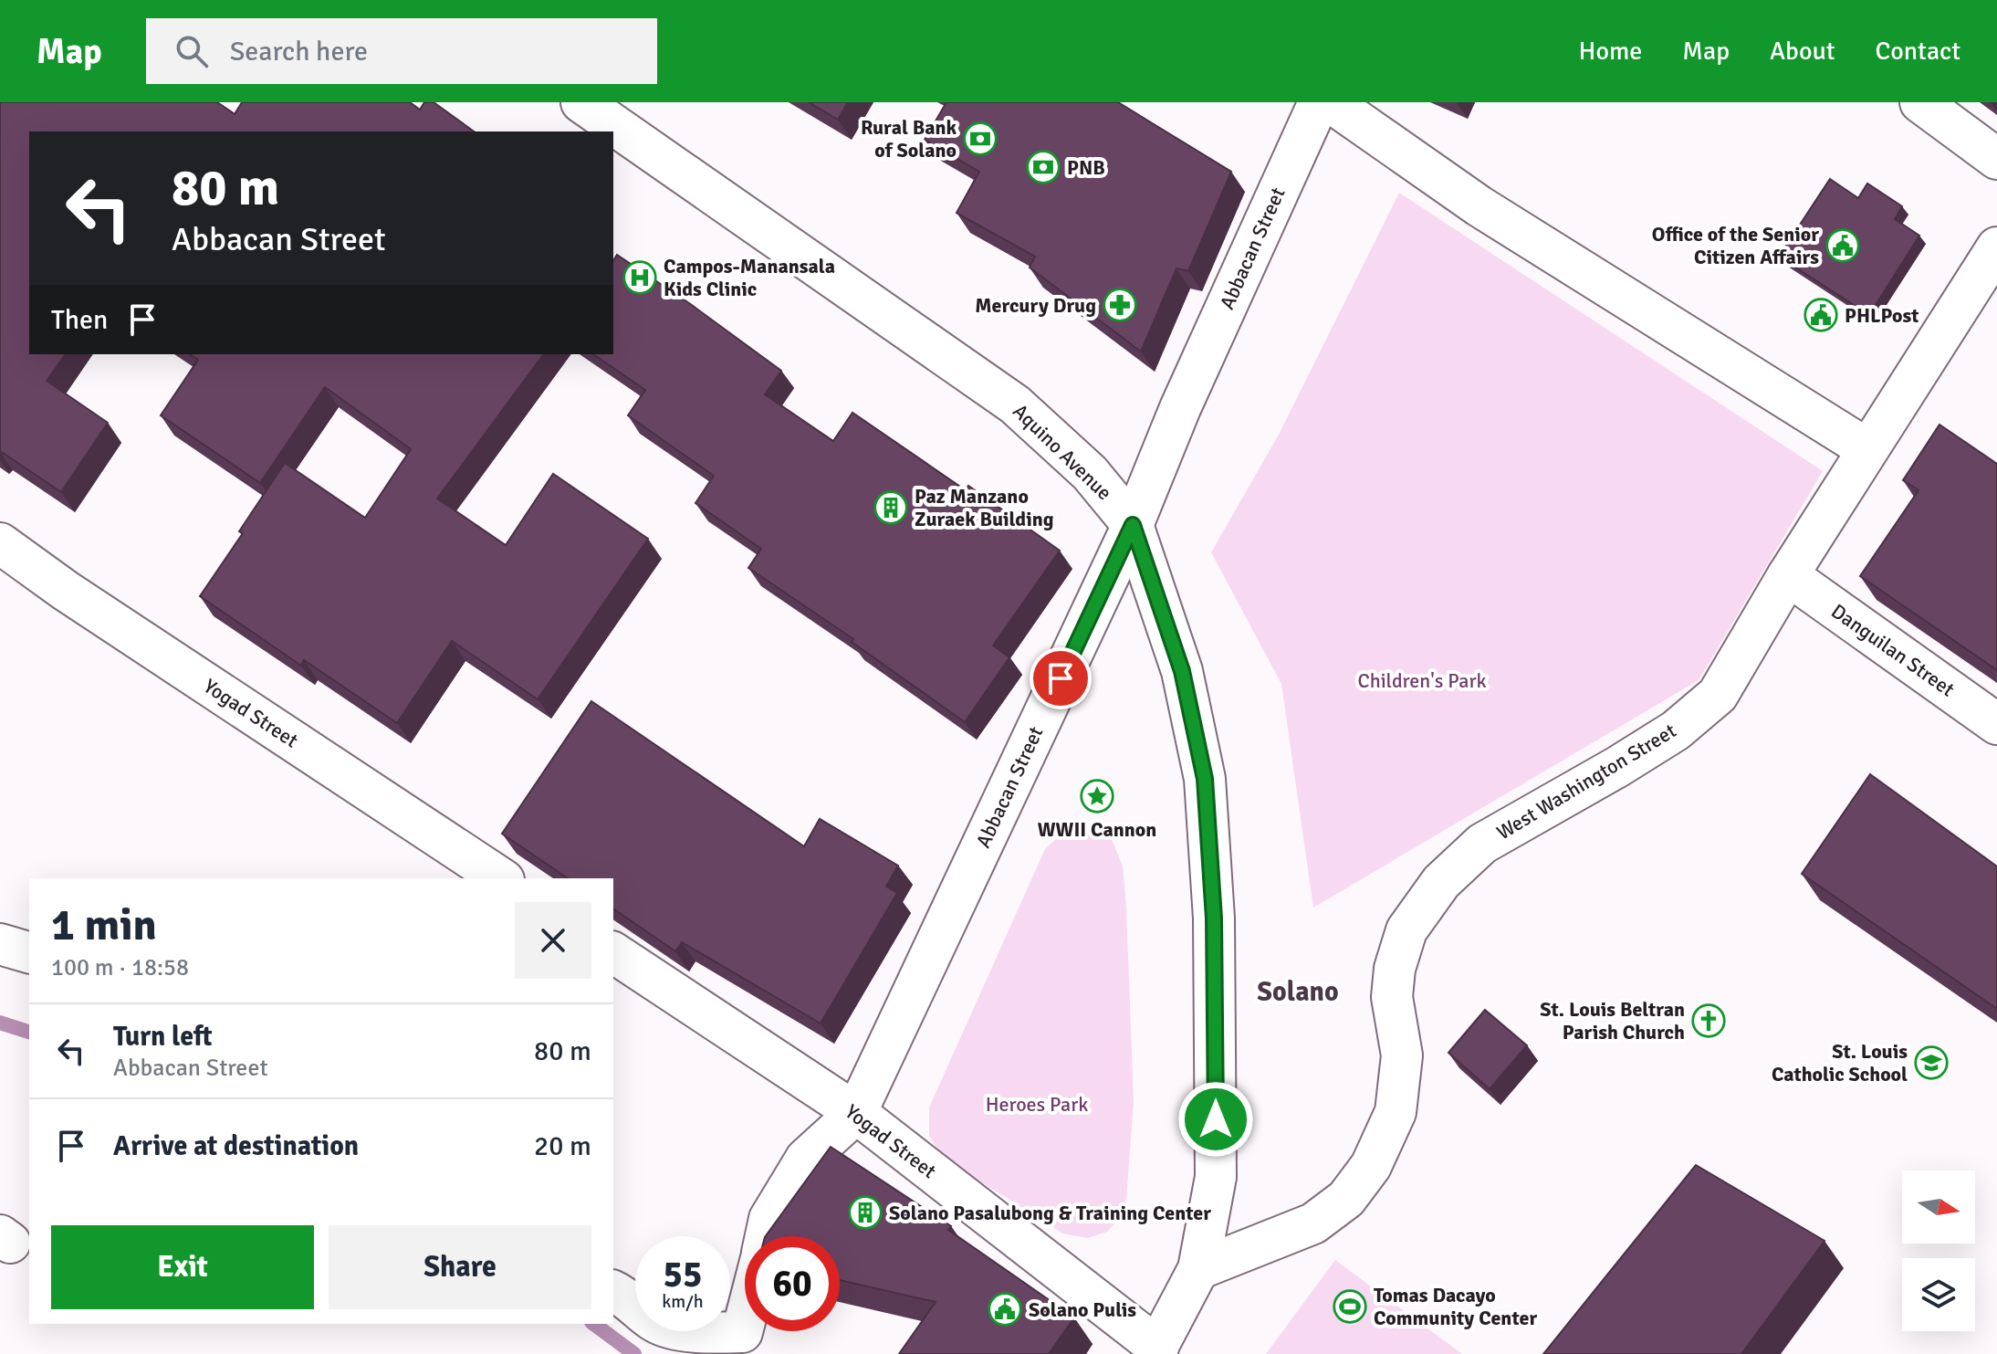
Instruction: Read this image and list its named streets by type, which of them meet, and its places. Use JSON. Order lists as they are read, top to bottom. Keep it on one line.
{"streets":{"street":["Abbacan Street","Aquino Avenue","Danguilan Street","Yogad Street","West Washington Street"]},"crossings":[["Abbacan Street","Aquino Avenue"],["Abbacan Street","Yogad Street"],["Aquino Avenue","Yogad Street"],["Aquino Avenue","West Washington Street"],["Danguilan Street","West Washington Street"]],"districts":["Solano"],"parks":["Children's Park","Heroes Park"],"places":{"bank":["Rural Bank of Solano","PNB"],"public building":["Office of the Senior Citizen Affairs","PHLPost","Solano Pulis"],"hospital":["Campos-Manansala Kids Clinic"],"pharmacy":["Mercury Drug"],"building":["Paz Manzano Zuraek Building","Solano Pasalubong & Training Center"],"place":["WWII Cannon"],"church":["St. Louis Beltran Parish Church"],"school or university":["St. Louis Catholic School"],"sports":["Tomas Dacayo Community Center"]},"north":"right","page":{"header":"Map","search":"Search here","nav":["Home","Map","About","Contact"],"turn":["80 m","Abbacan Street"],"then":"Then","heading":["1 min","100 m · 18:58"],"list":[{"name":"Turn left","note":"Abbacan Street","value":"80 m"},{"name":"Arrive at destination","value":"20 m"}],"buttons":["Exit","Share"],"speed":"55 km/h","limit":"60"}}
